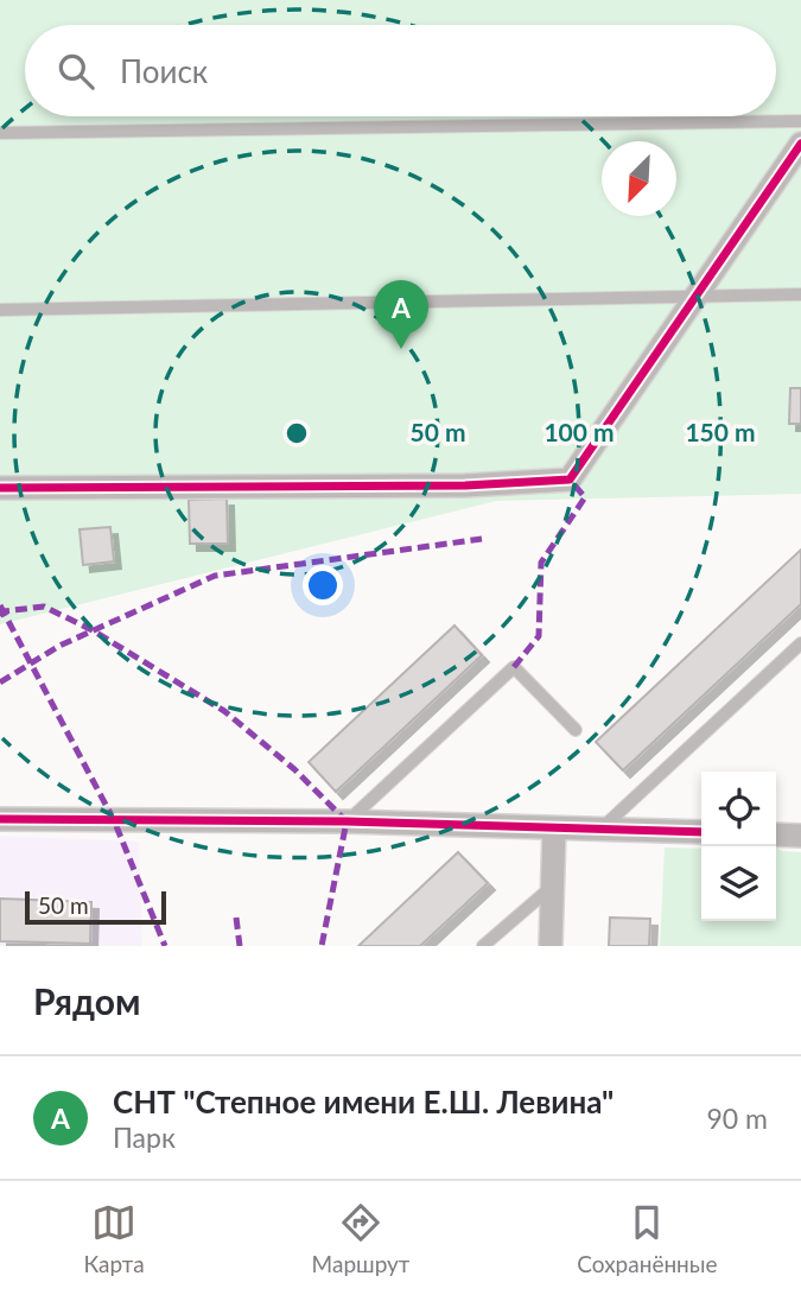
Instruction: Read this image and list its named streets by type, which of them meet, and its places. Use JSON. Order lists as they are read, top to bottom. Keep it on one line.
{"scale_bar":"50 m","north":"bottom left","page":{"search":"Поиск","pins":"A","scale":"50 m","heading":"Рядом","list":[{"mark":"A","name":"СНТ \"Степное имени Е.Ш. Левина\"","note":"Парк","value":"90 m"}],"nav":["Карта","Маршрут","Сохранённые"]},"rings":["50 m","100 m","150 m"]}
